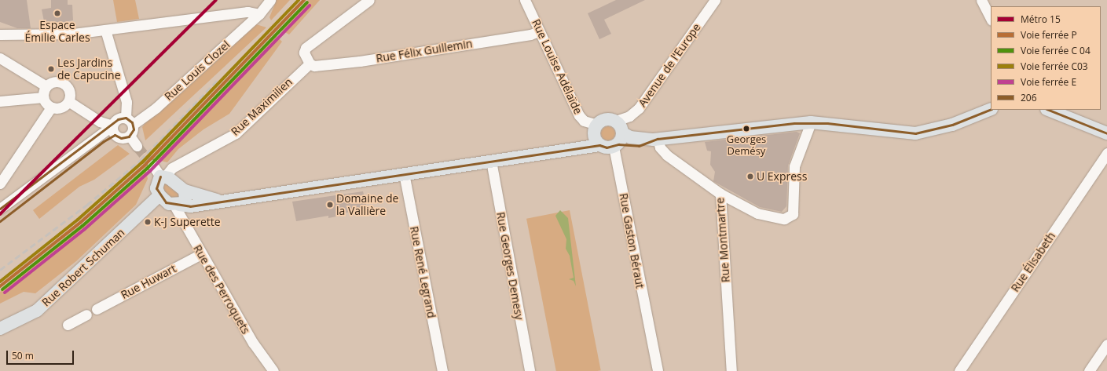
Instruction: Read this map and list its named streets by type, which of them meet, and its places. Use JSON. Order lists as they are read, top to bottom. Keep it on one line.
{"streets":{"main road":["Rue Robert Schuman"],"street":["Rue Félix Guillemin","Avenue de l'Europe","Rue Louise Adélaïde","Rue Louis Clozel","Rue Maximilien","Rue Montmartre","Rue Gaston Béraut","Rue Élisabeth","Rue Georges Demesy","Rue René Legrand","Rue Huwart","Rue des Perroquets"]},"crossings":[["Rue Félix Guillemin","Rue Louise Adélaïde"],["Rue Félix Guillemin","Rue Maximilien"],["Avenue de l'Europe","Rue Louise Adélaïde"],["Avenue de l'Europe","Rue Gaston Béraut"],["Rue Louise Adélaïde","Rue Gaston Béraut"],["Rue Huwart","Rue des Perroquets"]],"places":["Espace Émilie Carles","Les Jardins de Capucine","Georges Demésy","U Express","Domaine de la Vallière","K-J Superette"],"lines":["metro line 15","rail line P","rail line C03","rail line E","transit line 206"],"legend":["Métro 15","Voie ferrée P","Voie ferrée C 04","Voie ferrée C03","Voie ferrée E","206"],"scale_bar":"50 m"}
